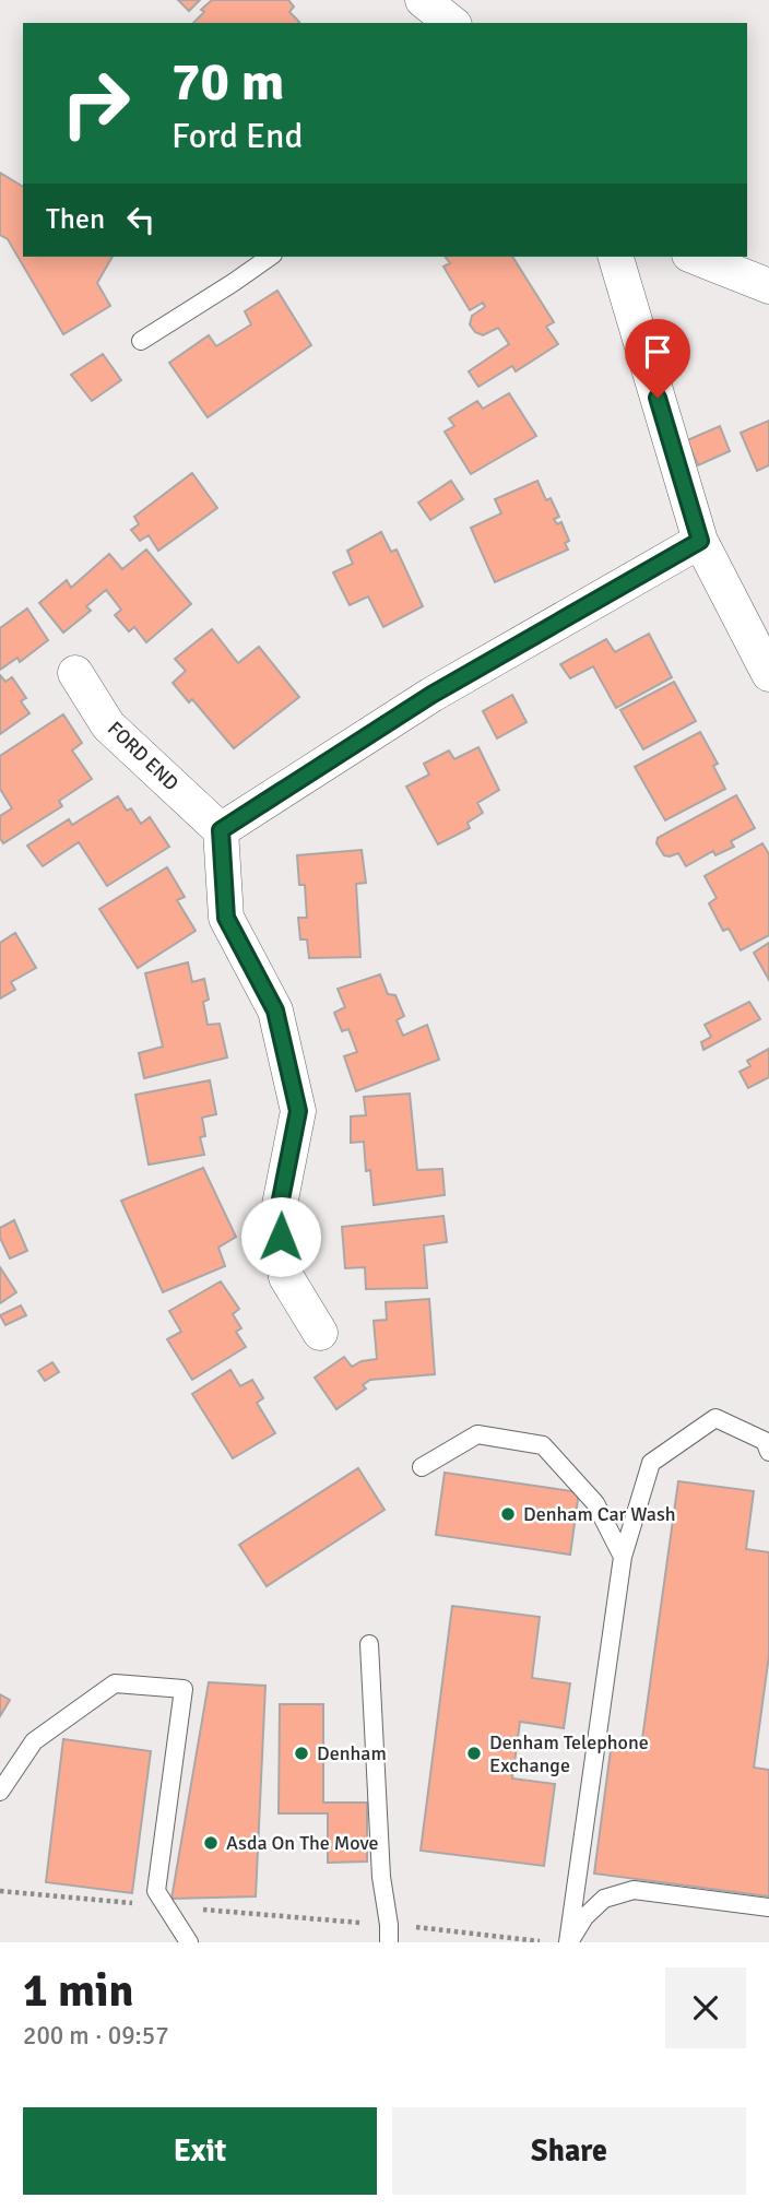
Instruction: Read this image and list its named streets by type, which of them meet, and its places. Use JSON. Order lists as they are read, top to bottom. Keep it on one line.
{"streets":{"street":["FORD END"]},"places":["Denham Car Wash","Denham","Denham Telephone Exchange","Asda On The Move"],"page":{"turn":["70 m","Ford End"],"then":"Then","heading":["1 min","200 m · 09:57"],"buttons":["Exit","Share"]}}
